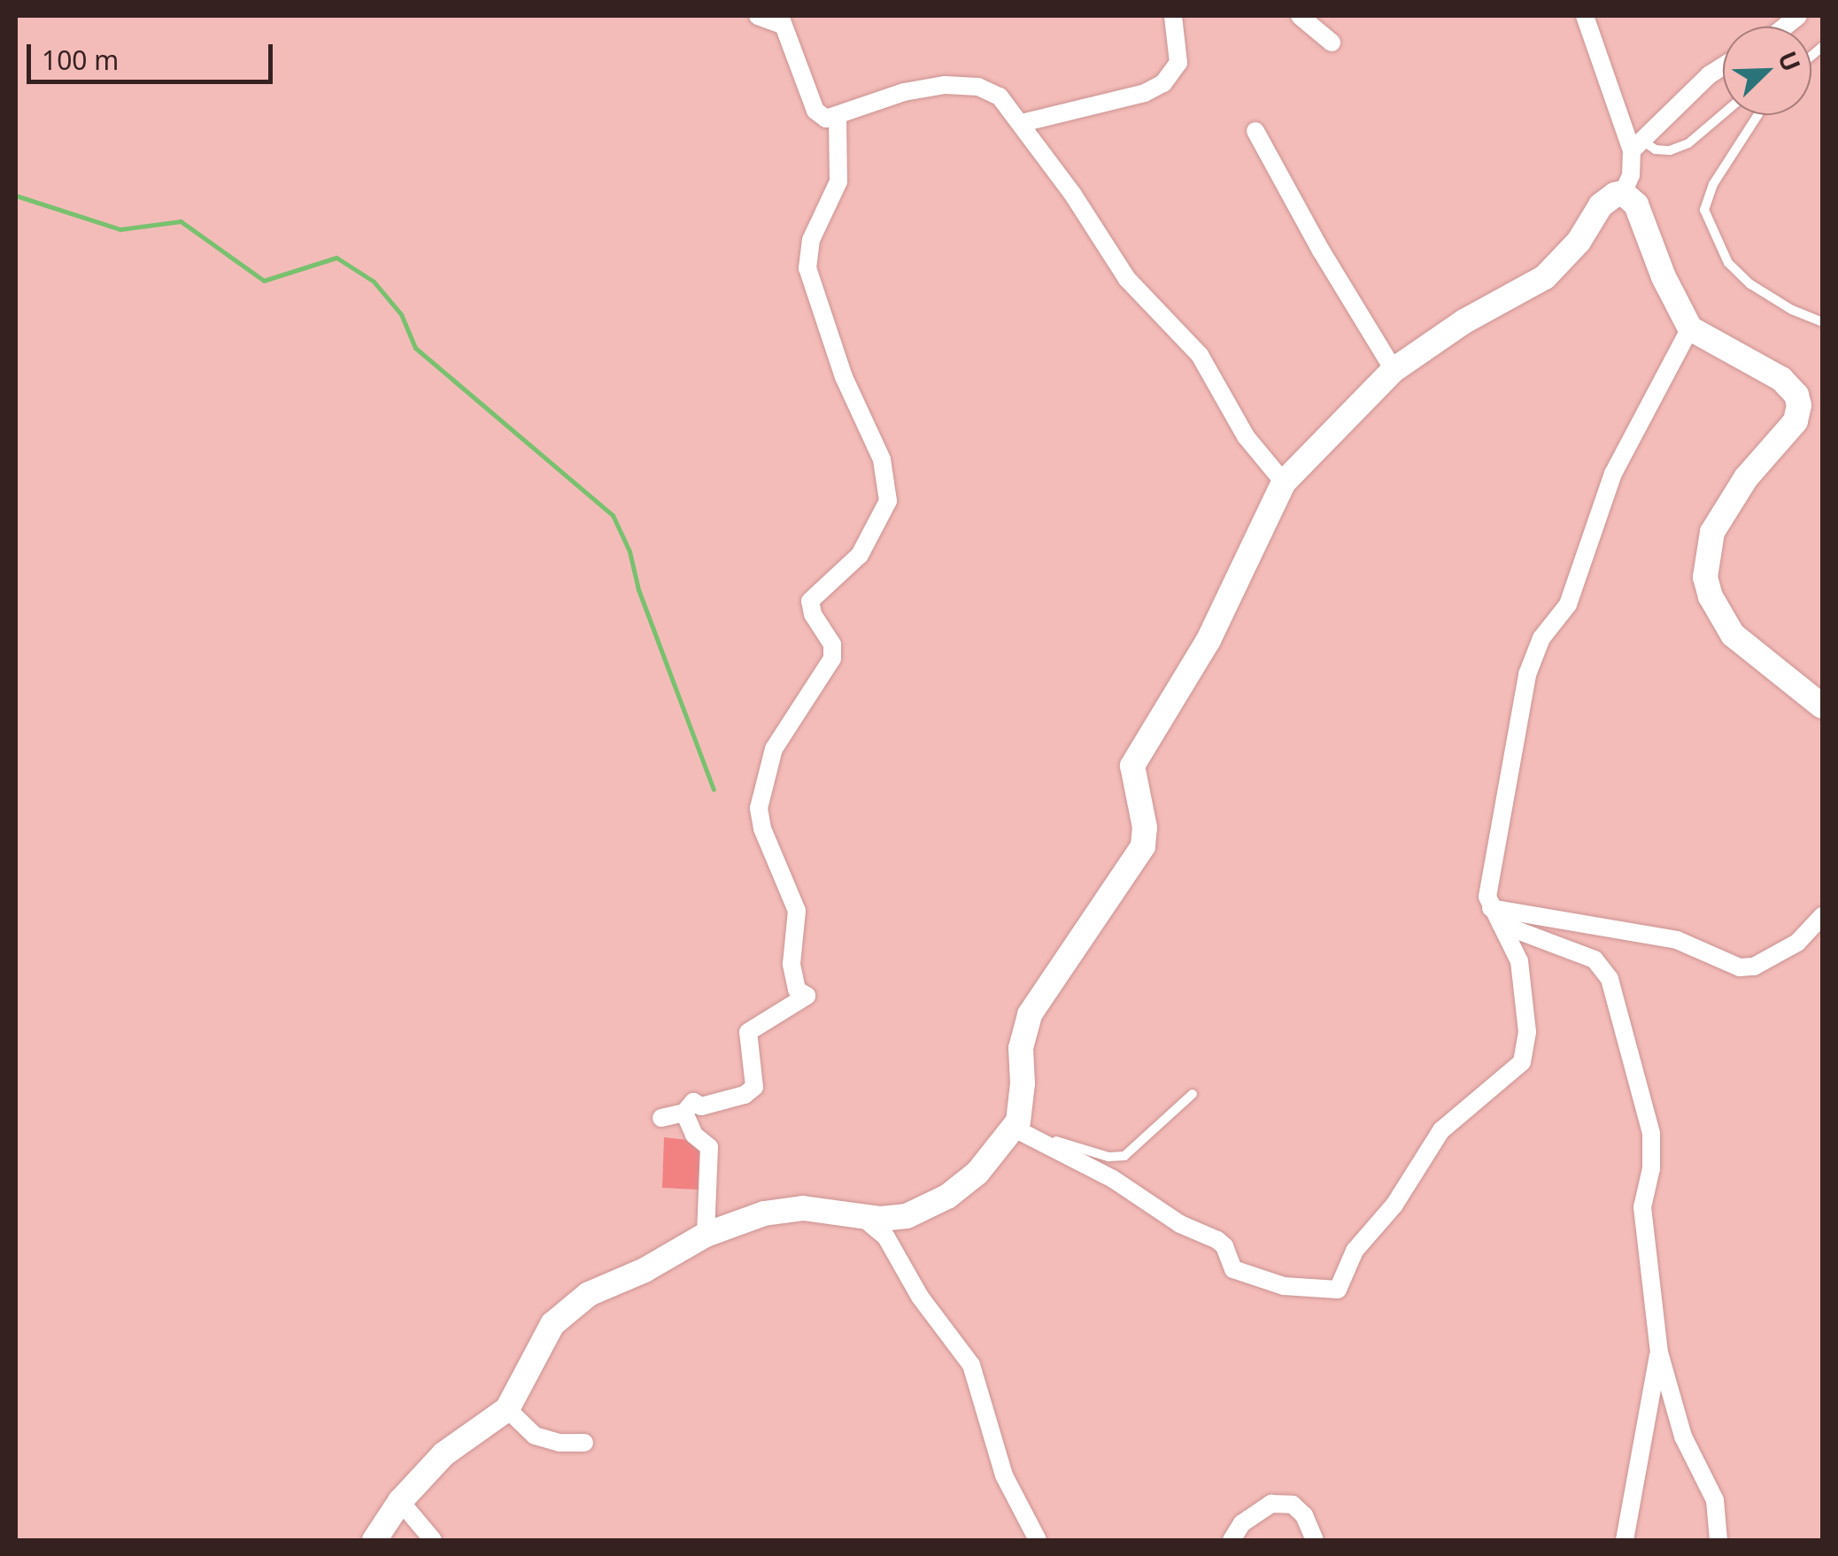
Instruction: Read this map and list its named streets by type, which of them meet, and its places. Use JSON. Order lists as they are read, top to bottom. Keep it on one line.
{"scale_bar":"100 m","north":"top right"}
